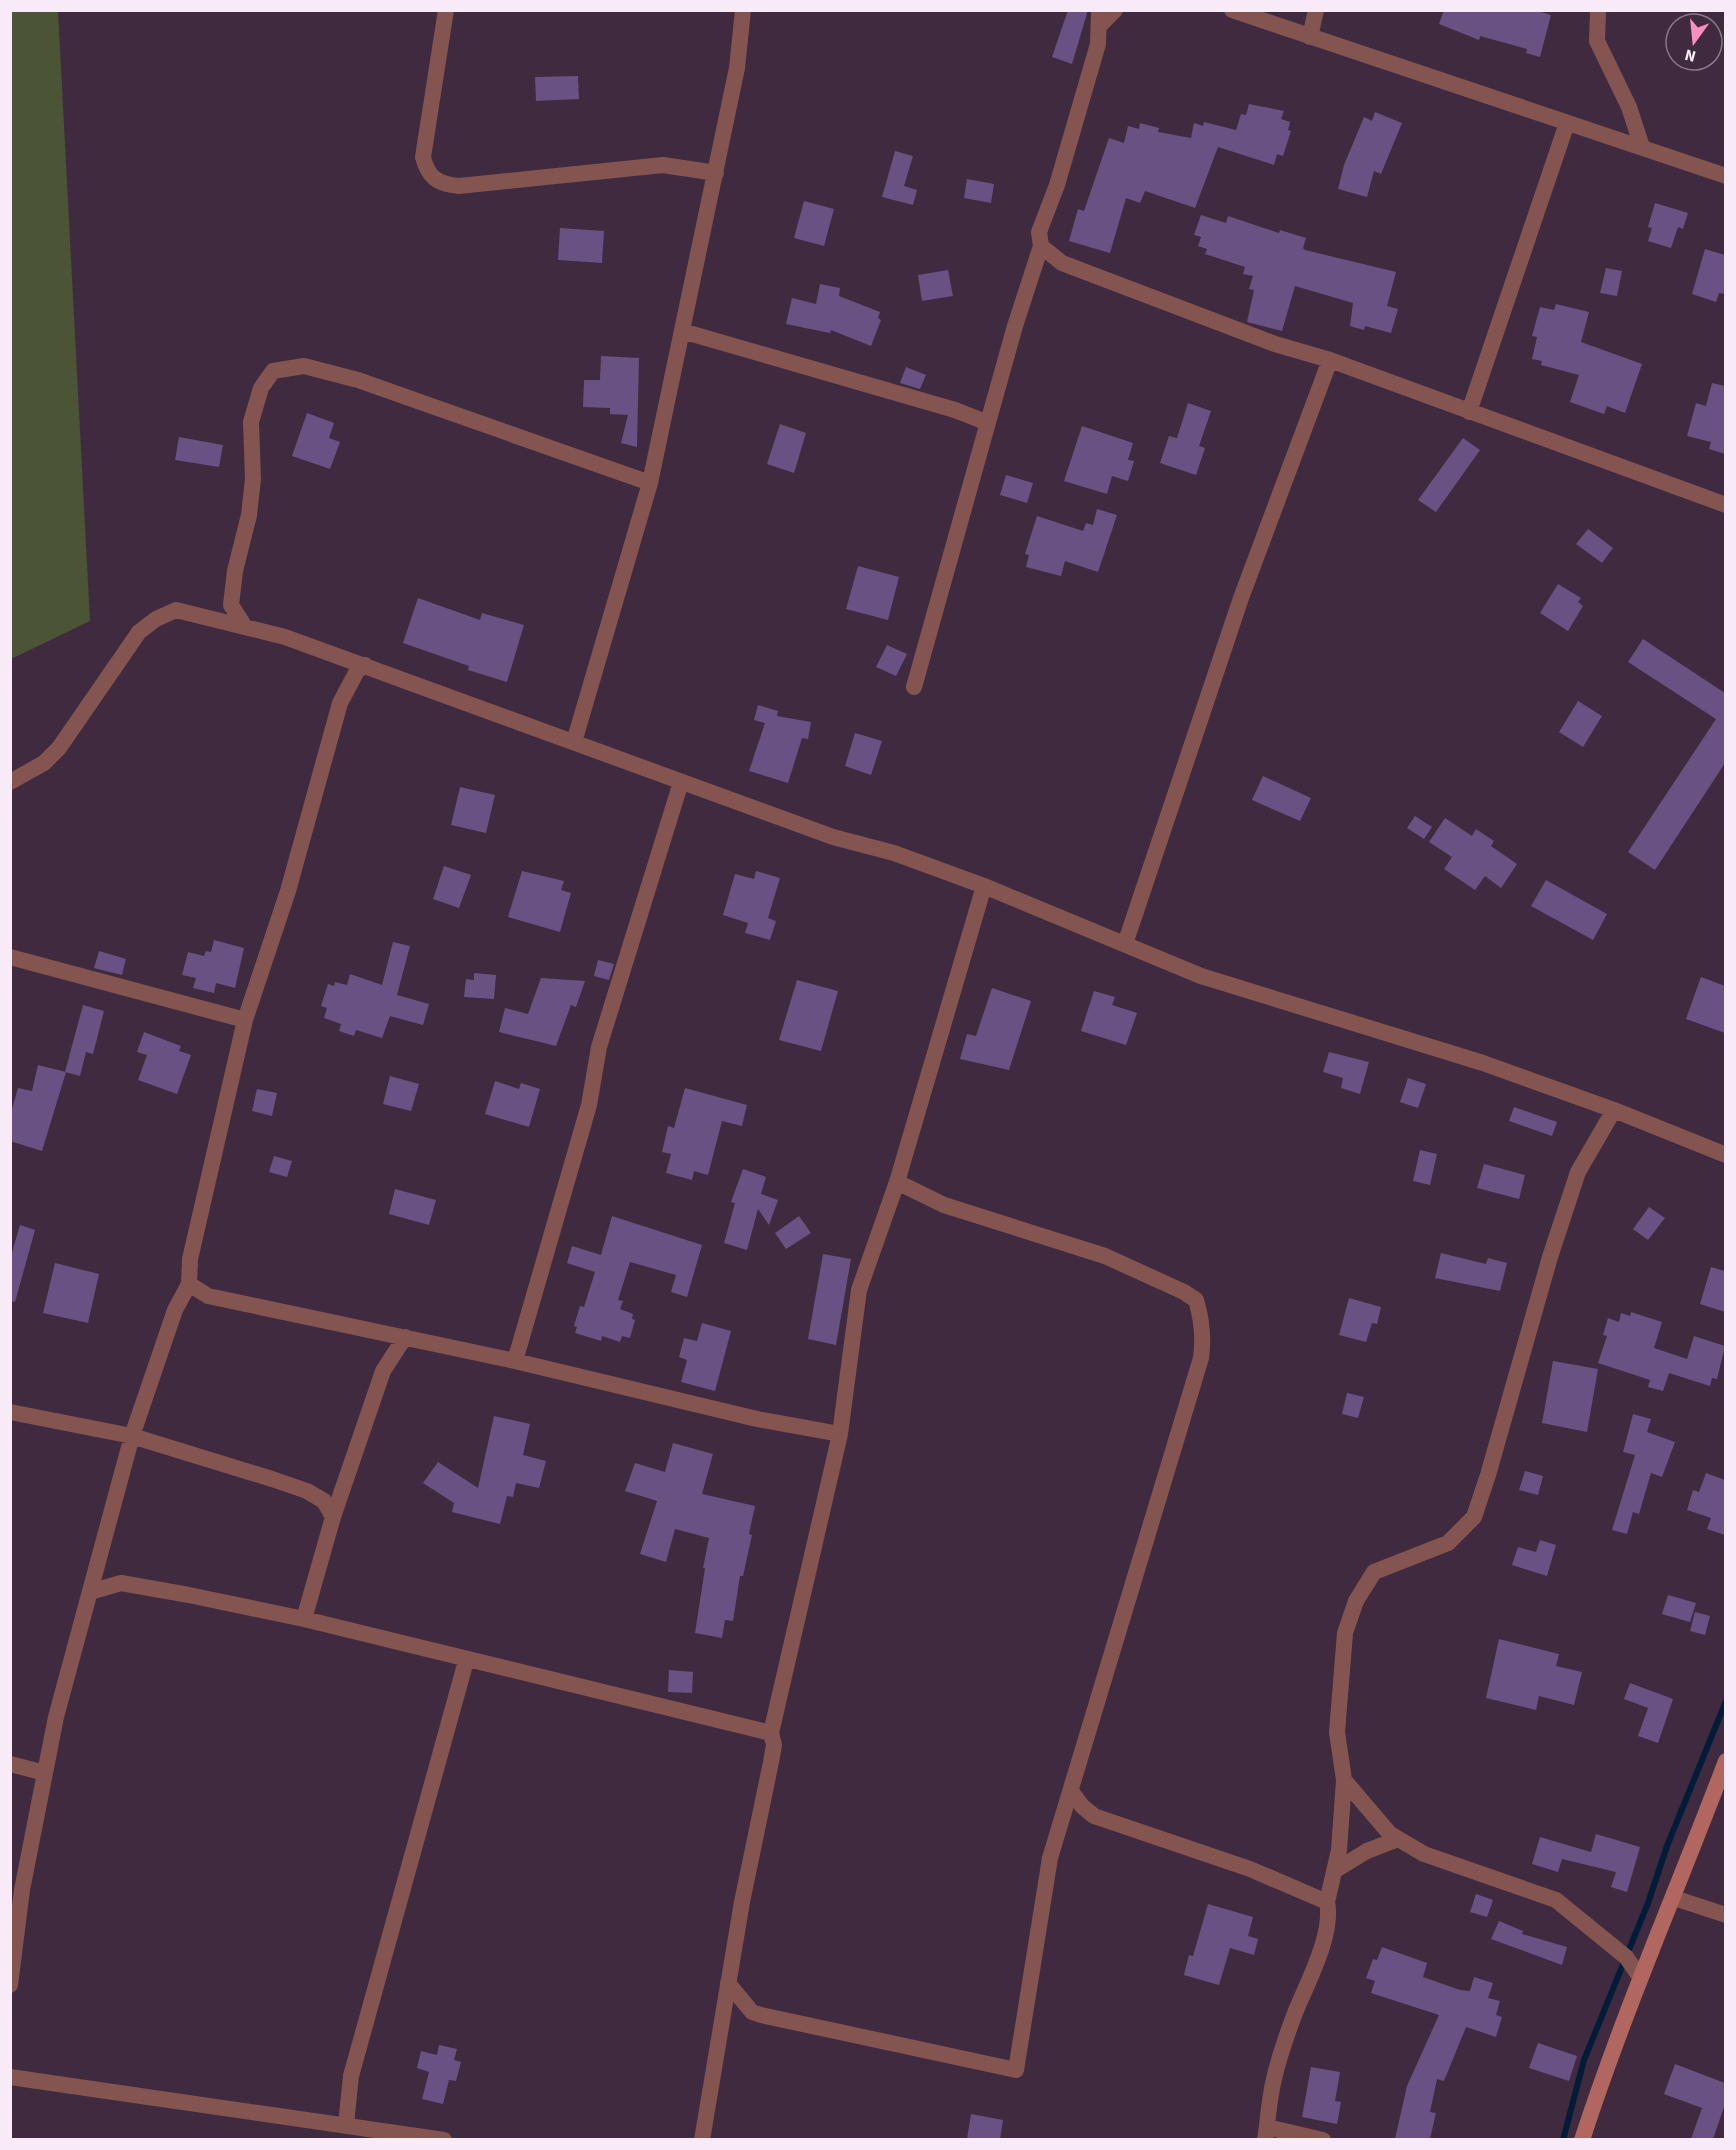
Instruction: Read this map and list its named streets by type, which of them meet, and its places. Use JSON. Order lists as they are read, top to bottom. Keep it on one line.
{"north":"bottom"}
